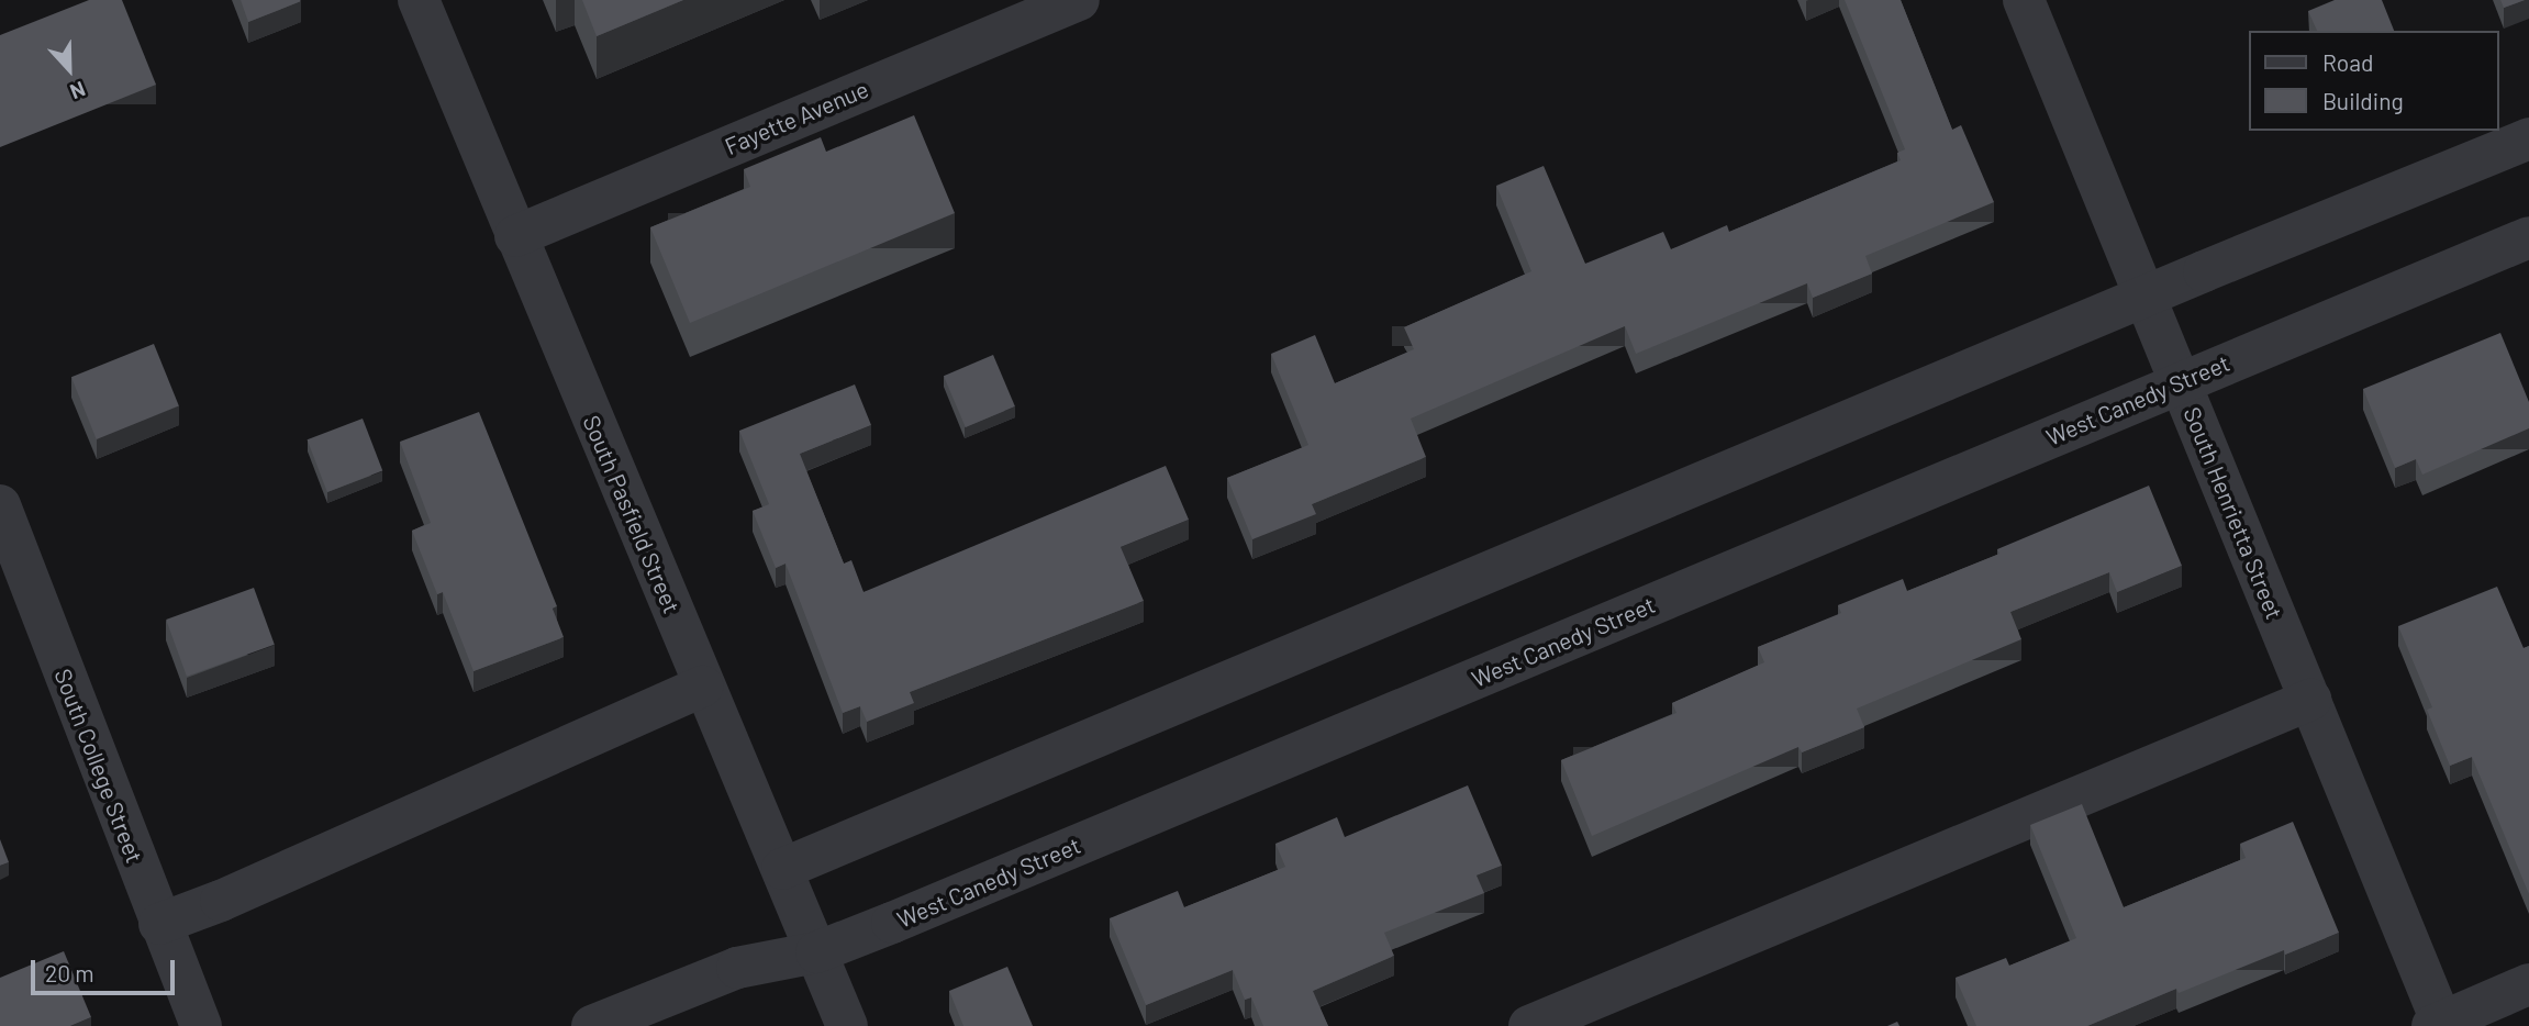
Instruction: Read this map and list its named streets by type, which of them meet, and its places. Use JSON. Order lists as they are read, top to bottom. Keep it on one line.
{"streets":{"street":["Fayette Avenue","West Canedy Street","South Henrietta Street","South Pasfield Street","South College Street"]},"crossings":[["Fayette Avenue","South Pasfield Street"],["West Canedy Street","South Henrietta Street"],["West Canedy Street","South Pasfield Street"]],"legend":["Road","Building"],"scale_bar":"20 m","north":"bottom"}
